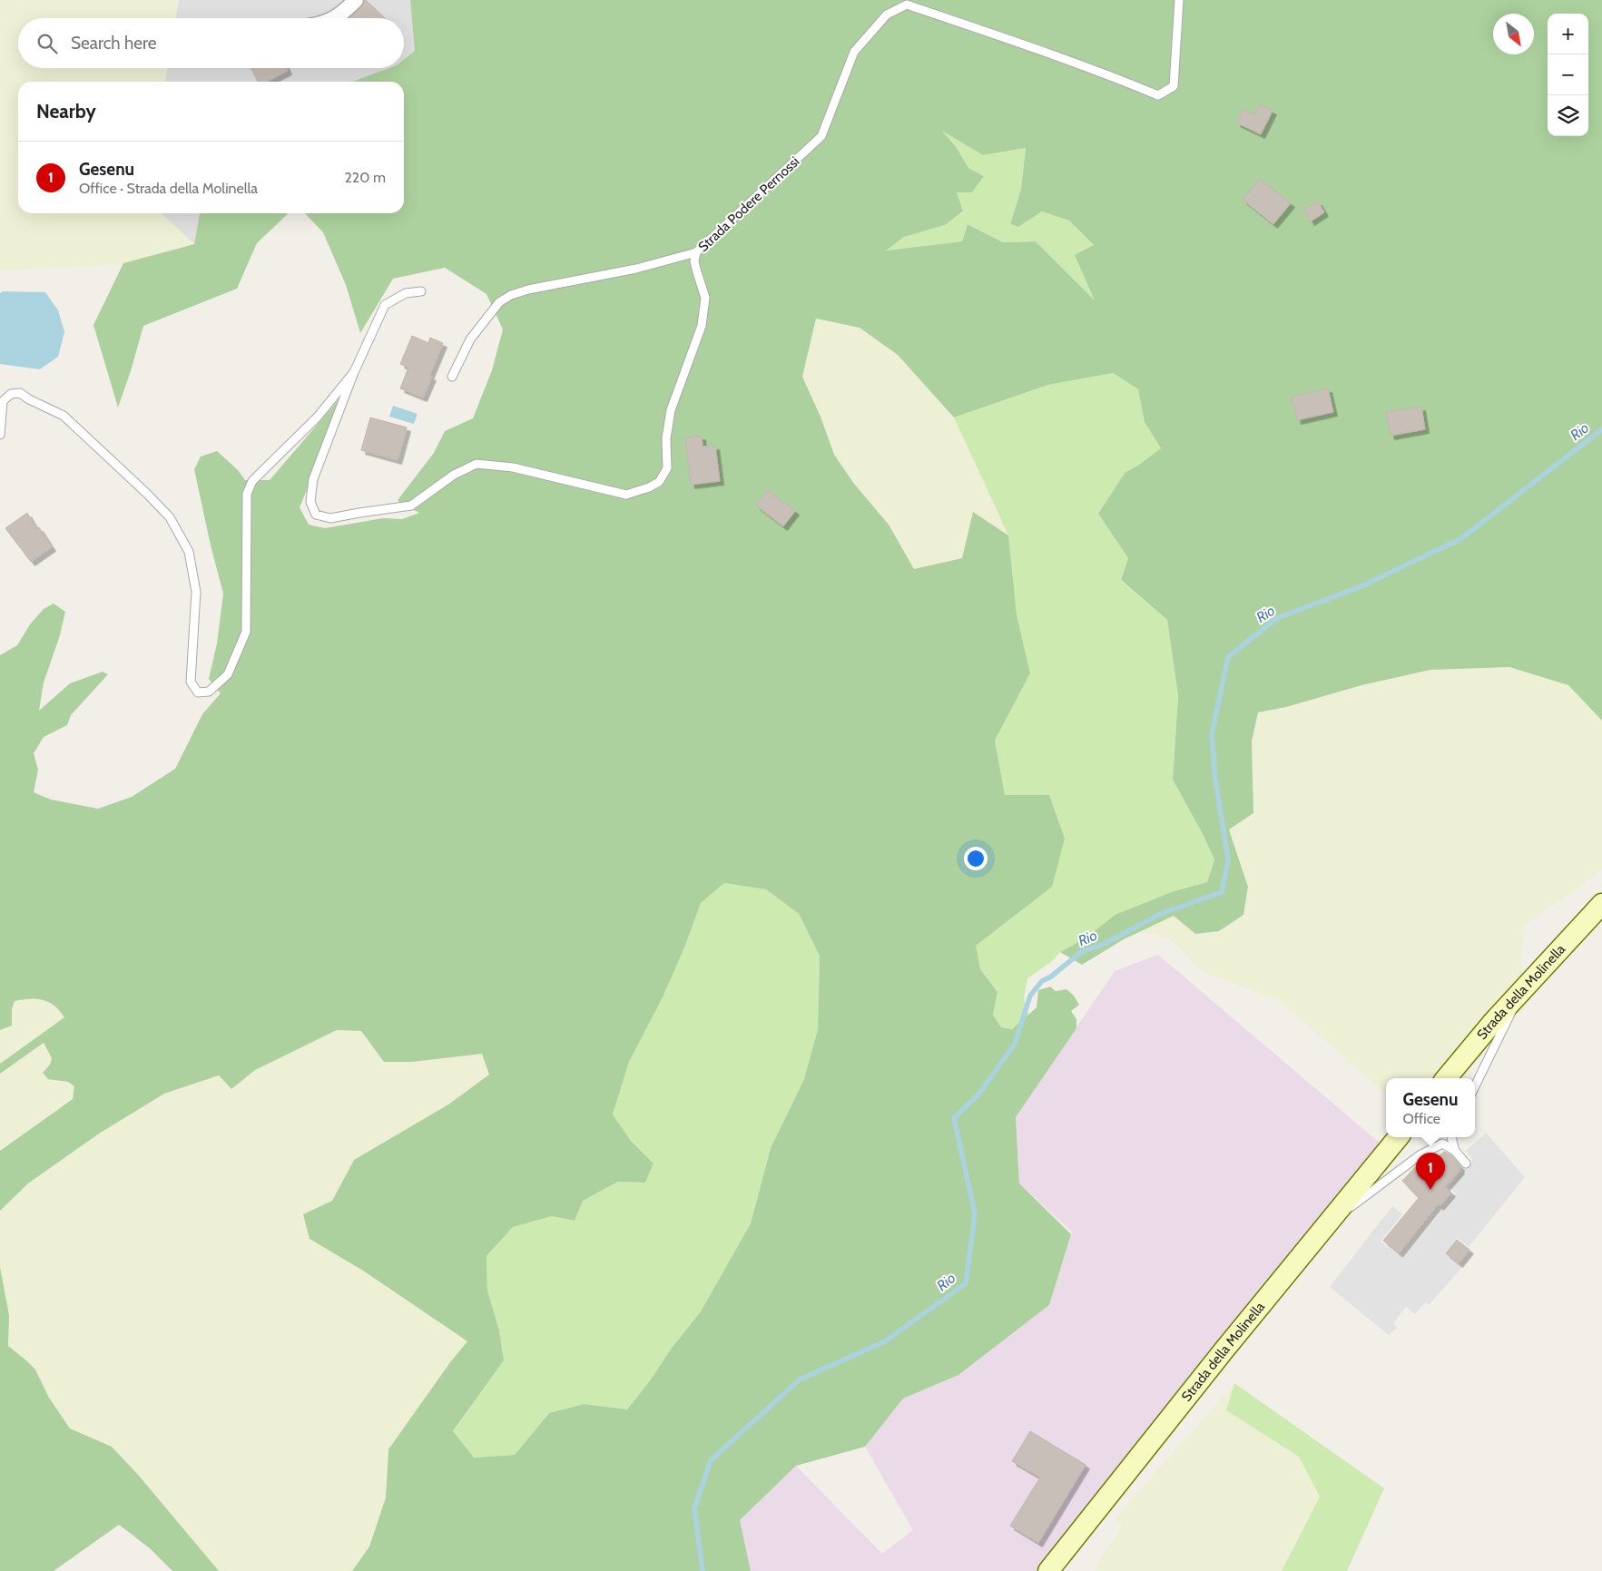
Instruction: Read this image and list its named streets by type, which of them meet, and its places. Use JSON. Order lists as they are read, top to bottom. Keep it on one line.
{"streets":{"main road":["Strada della Molinella"],"lane":["Strada Podere Pernossi"]},"water":["Rio"],"north":"bottom right","page":{"map_buttons":["+","−"],"search":"Search here","heading":"Nearby","list":[{"mark":"1","name":"Gesenu","note":"Office · Strada della Molinella","value":"220 m"}],"popup":["Gesenu","Office"],"pins":"1"}}
